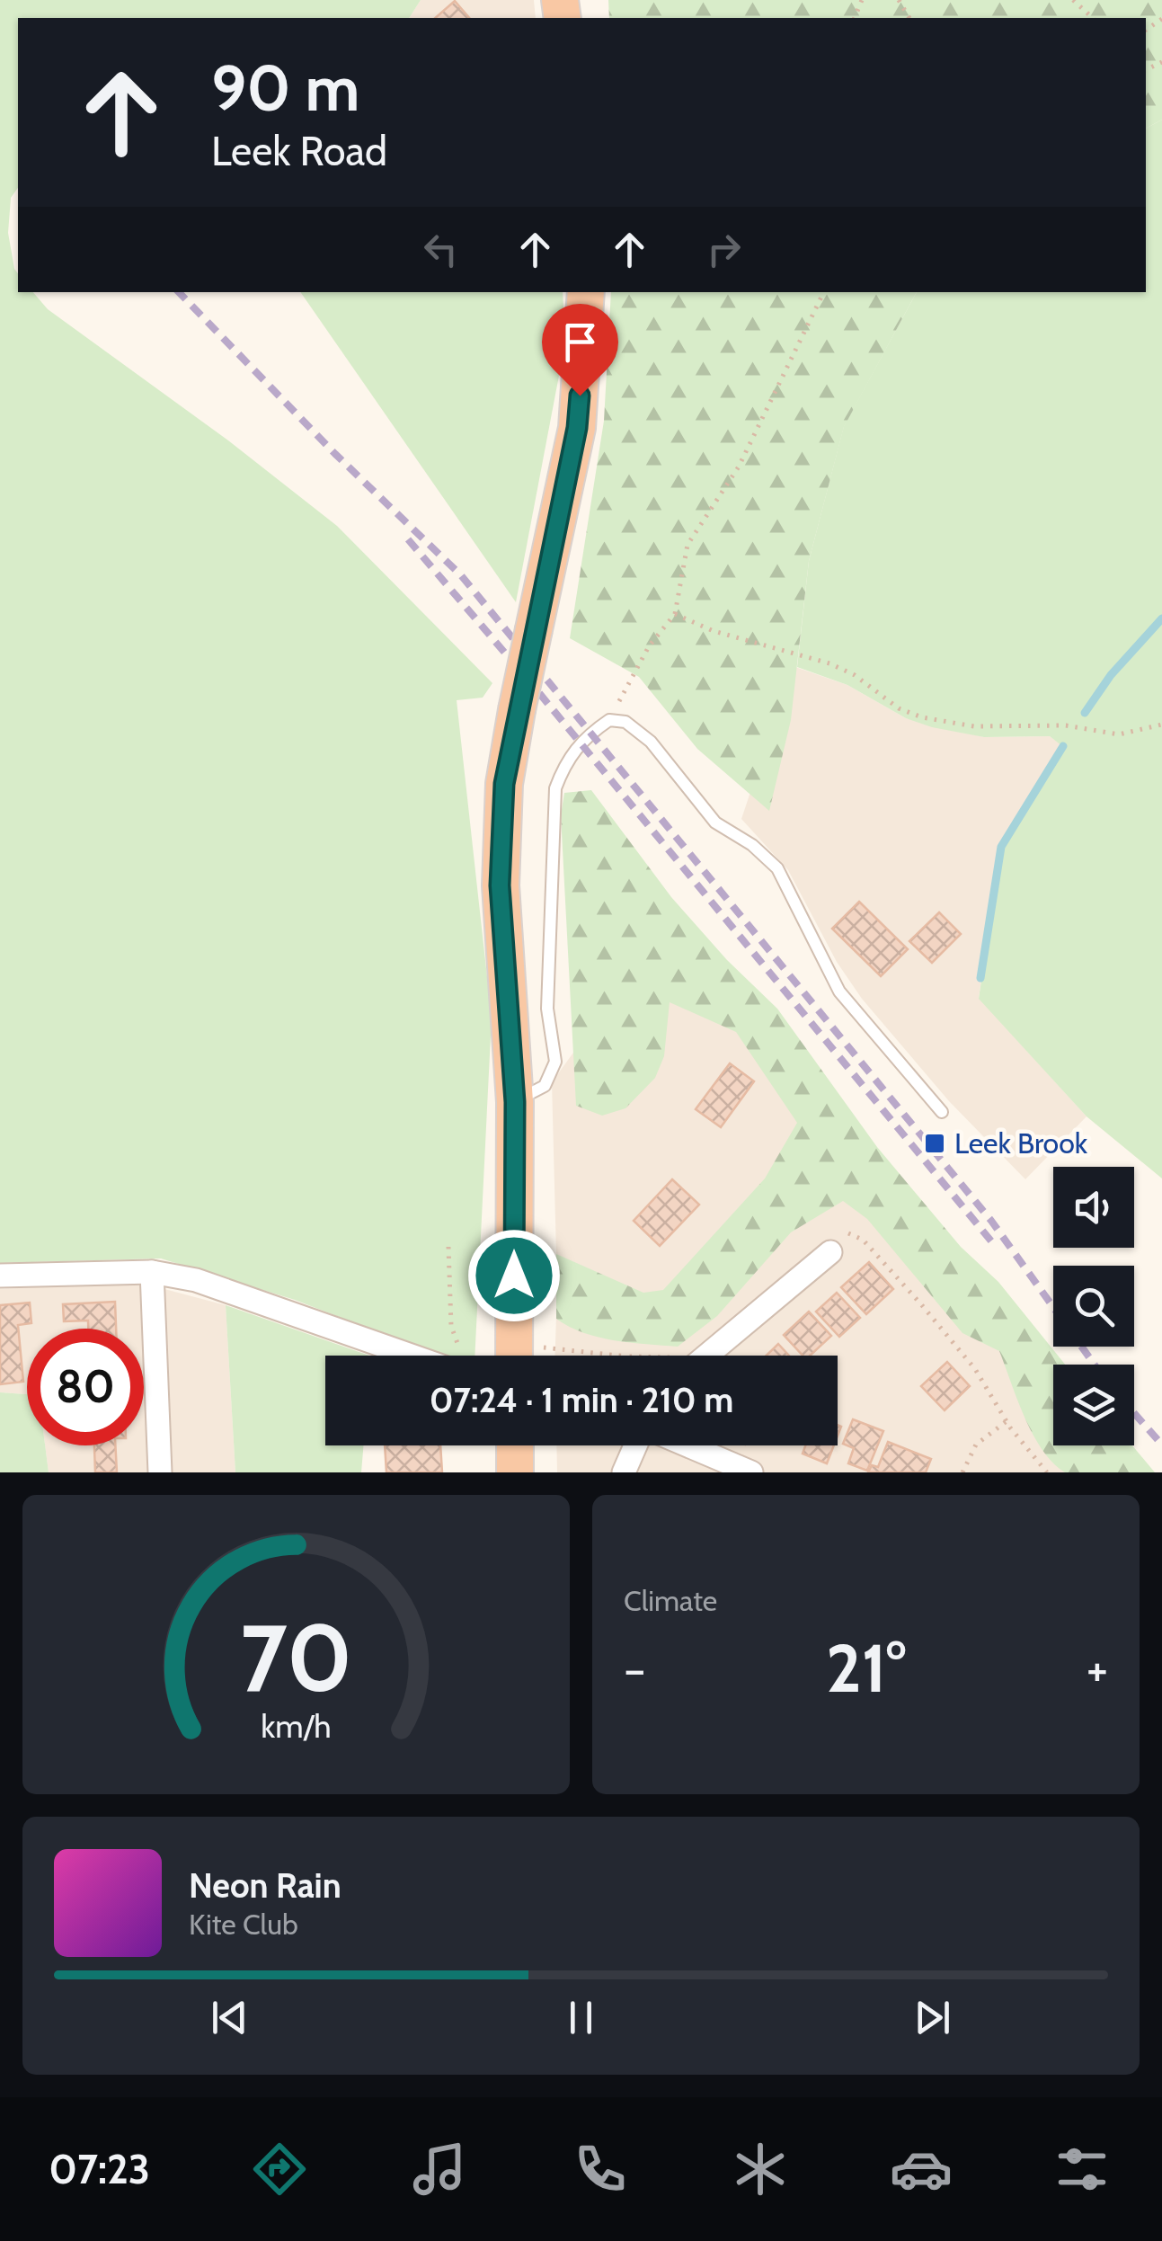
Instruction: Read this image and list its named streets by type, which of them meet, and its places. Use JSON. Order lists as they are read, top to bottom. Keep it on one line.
{"places":{"transit":["Leek Brook"]},"page":{"turn":["90 m","Leek Road"],"limit":"80","trip":"07:24 · 1 min · 210 m","tile":"Climate","heat":["−","21°","+"],"song":["Neon Rain","Kite Club"],"tabs":"07:23","gauge":["70","km/h"]}}
